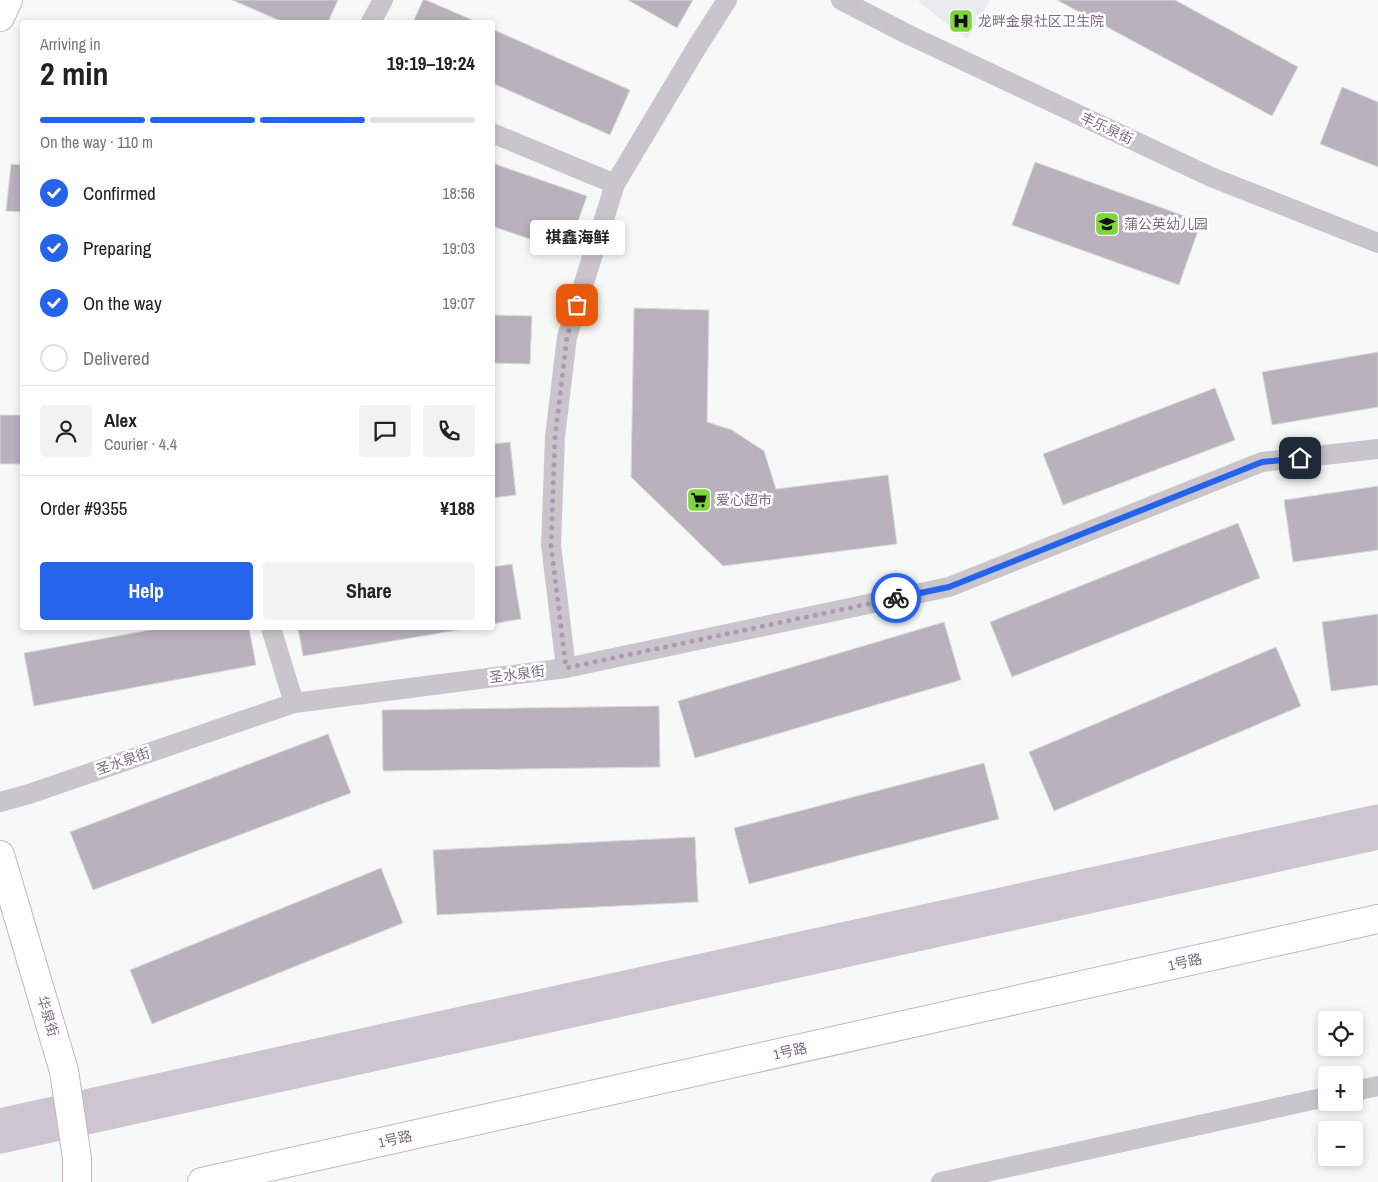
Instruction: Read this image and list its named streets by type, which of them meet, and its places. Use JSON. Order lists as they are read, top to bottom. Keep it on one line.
{"streets":{"street":["丰乐泉街","圣水泉街","1号路","华泉街"]},"places":{"hospital":["龙畔金泉社区卫生院"],"school or university":["蒲公英幼儿园"],"other":["祺鑫海鲜"],"supermarket":["爱心超市"]},"page":{"heading":["2 min","Arriving in","19:19–19:24"],"panel":["Alex","Courier · 4.4","Order #9355","¥188"],"bar":"On the way · 110 m","list":[["Confirmed","18:56"],["Preparing","19:03"],["On the way","19:07"],"Delivered"],"bubble":"祺鑫海鲜","buttons":["Help","Share"],"map_buttons":["+","−"]}}
